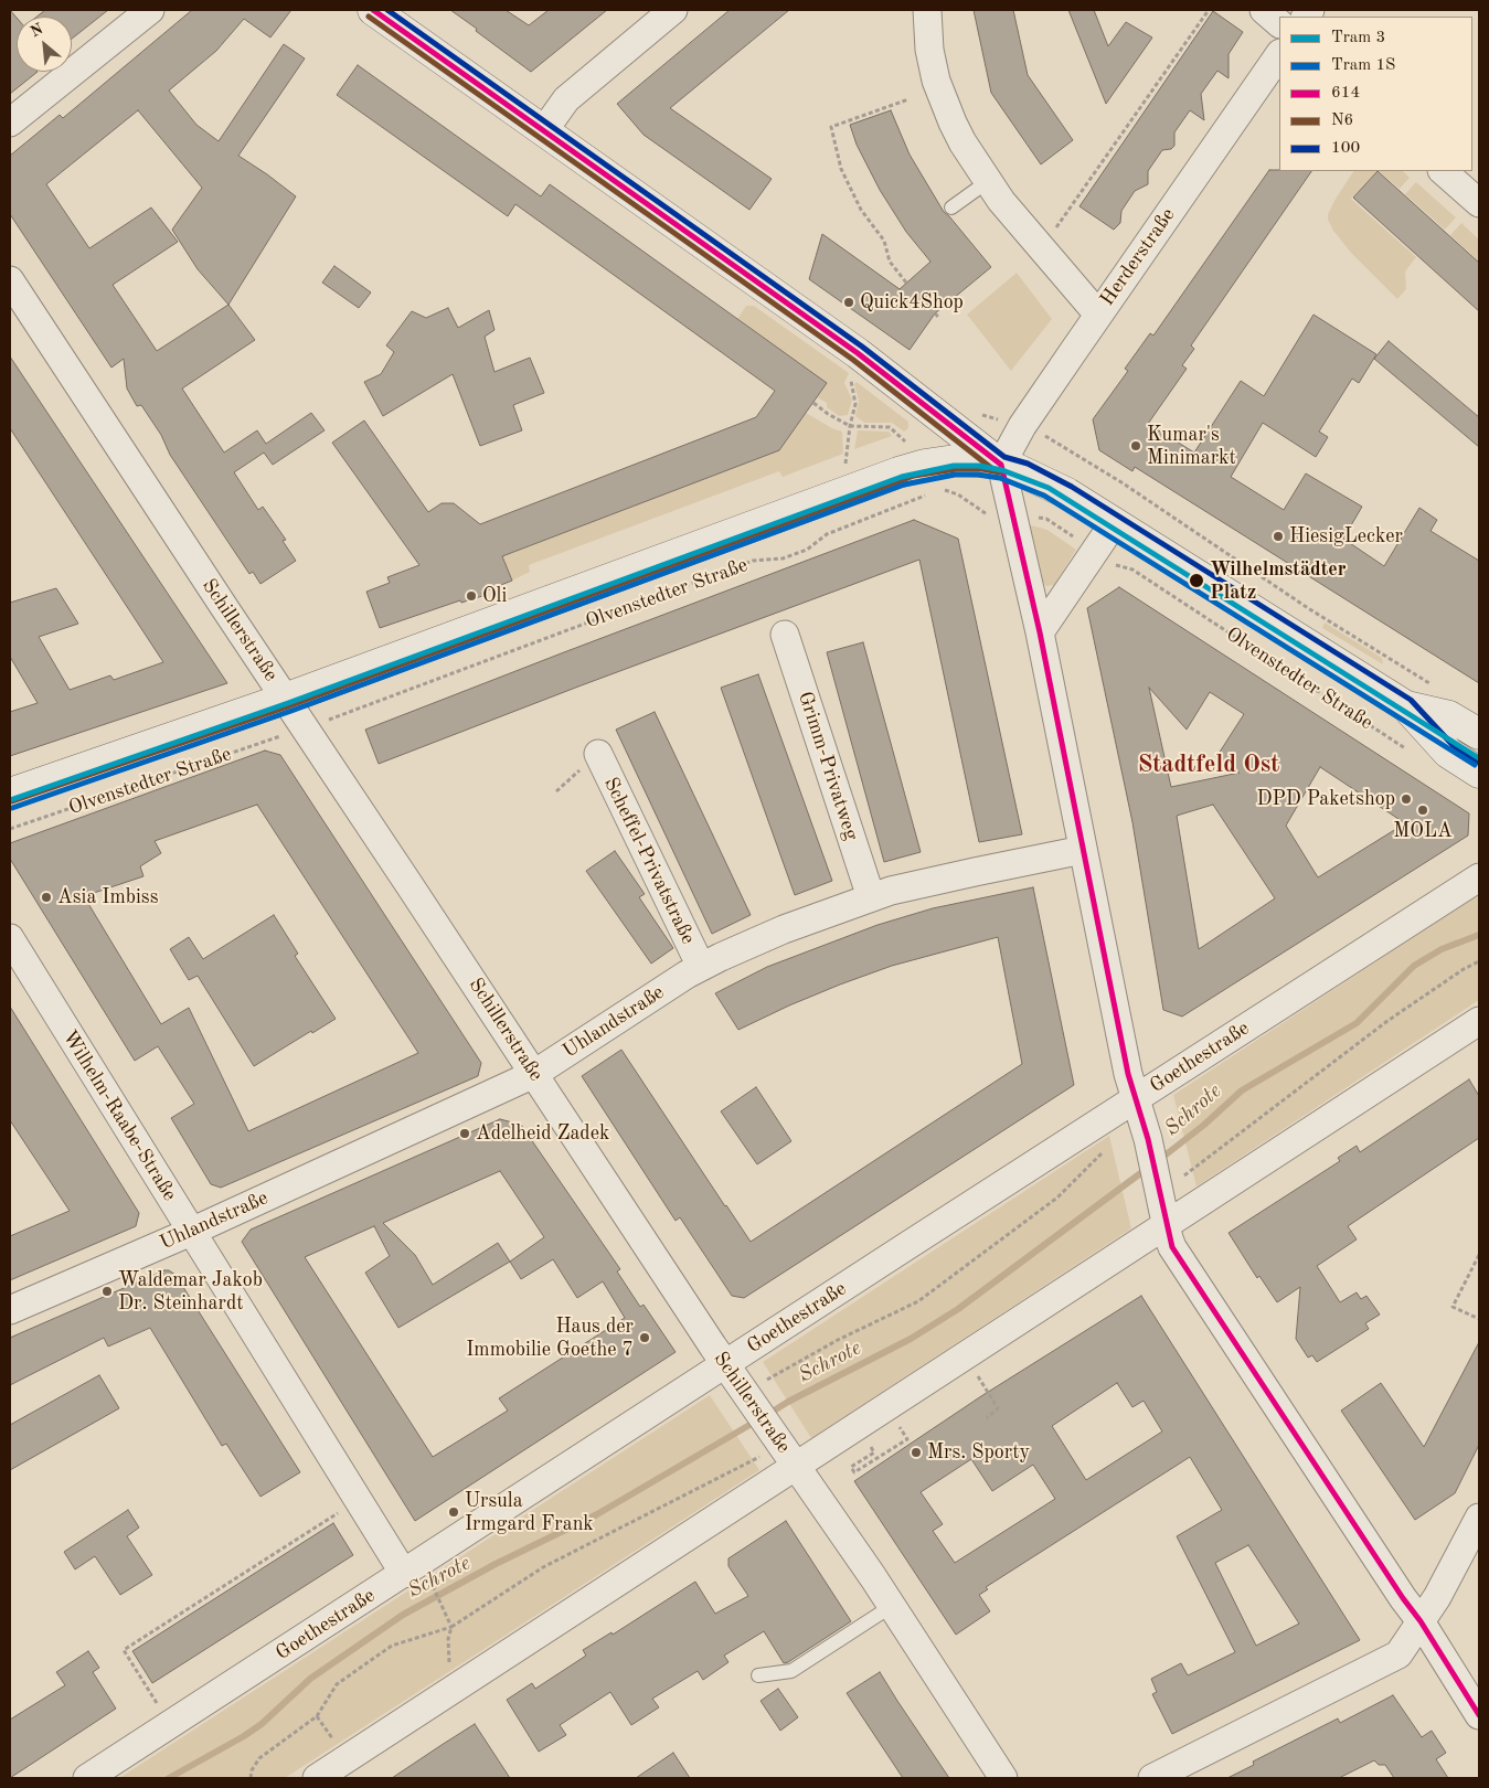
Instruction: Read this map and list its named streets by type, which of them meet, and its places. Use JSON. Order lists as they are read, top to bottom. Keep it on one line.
{"streets":{"street":["Herderstraße","Olvenstedter Straße","Schillerstraße","Grimm-Privatweg","Scheffel-Privatstraße","Uhlandstraße","Goethestraße","Wilhelm-Raabe-Straße"]},"crossings":[["Herderstraße","Olvenstedter Straße"],["Olvenstedter Straße","Schillerstraße"],["Schillerstraße","Uhlandstraße"],["Schillerstraße","Goethestraße"],["Grimm-Privatweg","Uhlandstraße"],["Scheffel-Privatstraße","Uhlandstraße"],["Uhlandstraße","Wilhelm-Raabe-Straße"],["Goethestraße","Wilhelm-Raabe-Straße"]],"districts":["Stadtfeld Ost"],"water":["Schrote"],"places":["Quick4Shop","Kumar's Minimarkt","HiesigLecker","Wilhelmstädter Platz","Oli","DPD Paketshop","MOLA","Asia Imbiss","Adelheid Zadek","Waldemar Jakob Dr. Steinhardt","Haus der Immobilie Goethe 7","Mrs. Sporty","Ursula Irmgard Frank"],"lines":["transit line 614","transit line 100","transit line N6","tram line 3","tram line 1S"],"legend":["Tram 3","Tram 1S","614","N6","100"],"north":"top left"}
